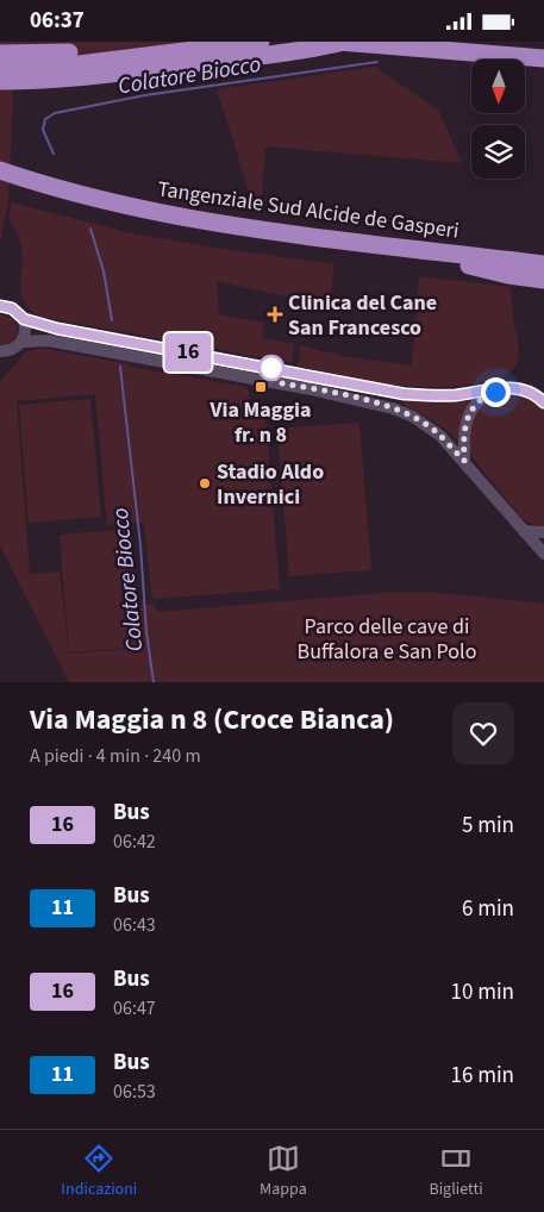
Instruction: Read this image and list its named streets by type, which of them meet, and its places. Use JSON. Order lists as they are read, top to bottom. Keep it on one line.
{"streets":{"highway":["Tangenziale Sud Alcide de Gasperi"]},"water":["Colatore Biocco"],"parks":["Parco delle cave di Buffalora e San Polo"],"places":{"health":["Clinica del Cane San Francesco"],"transit":["Via Maggia fr. n 8"],"other":["Stadio Aldo Invernici"]},"lines":["bus line 16"],"north":"bottom","page":{"status":"06:37","on_map":"16","heading":["Via Maggia n 8 (Croce Bianca)","A piedi · 4 min · 240 m"],"list":[{"mark":"16","name":"Bus","note":"06:42","value":"5 min"},{"mark":"11","name":"Bus","note":"06:43","value":"6 min"},{"mark":"16","name":"Bus","note":"06:47","value":"10 min"},{"mark":"11","name":"Bus","note":"06:53","value":"16 min"}],"tabs":["Indicazioni","Mappa","Biglietti"]}}
